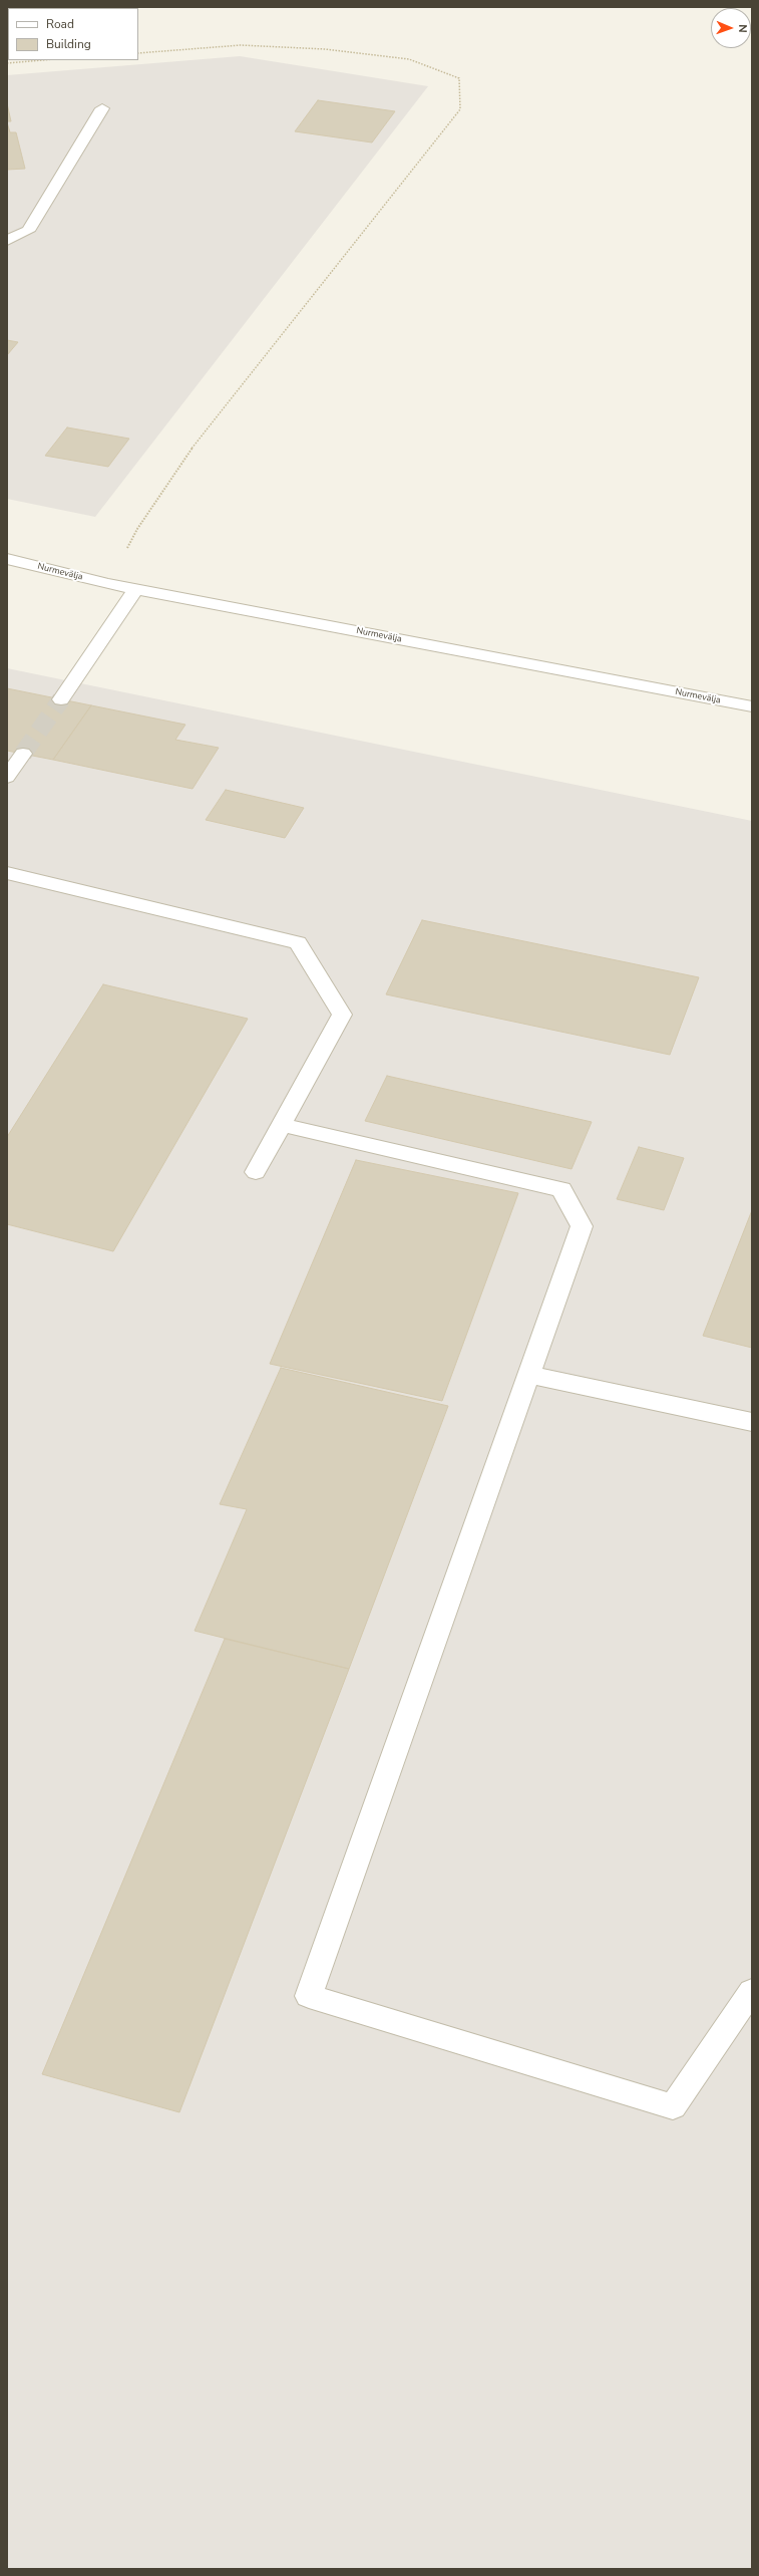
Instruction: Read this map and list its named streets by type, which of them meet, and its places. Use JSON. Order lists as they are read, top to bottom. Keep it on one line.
{"streets":{"street":["Nurmevälja"]},"legend":["Road","Building"],"north":"right"}
